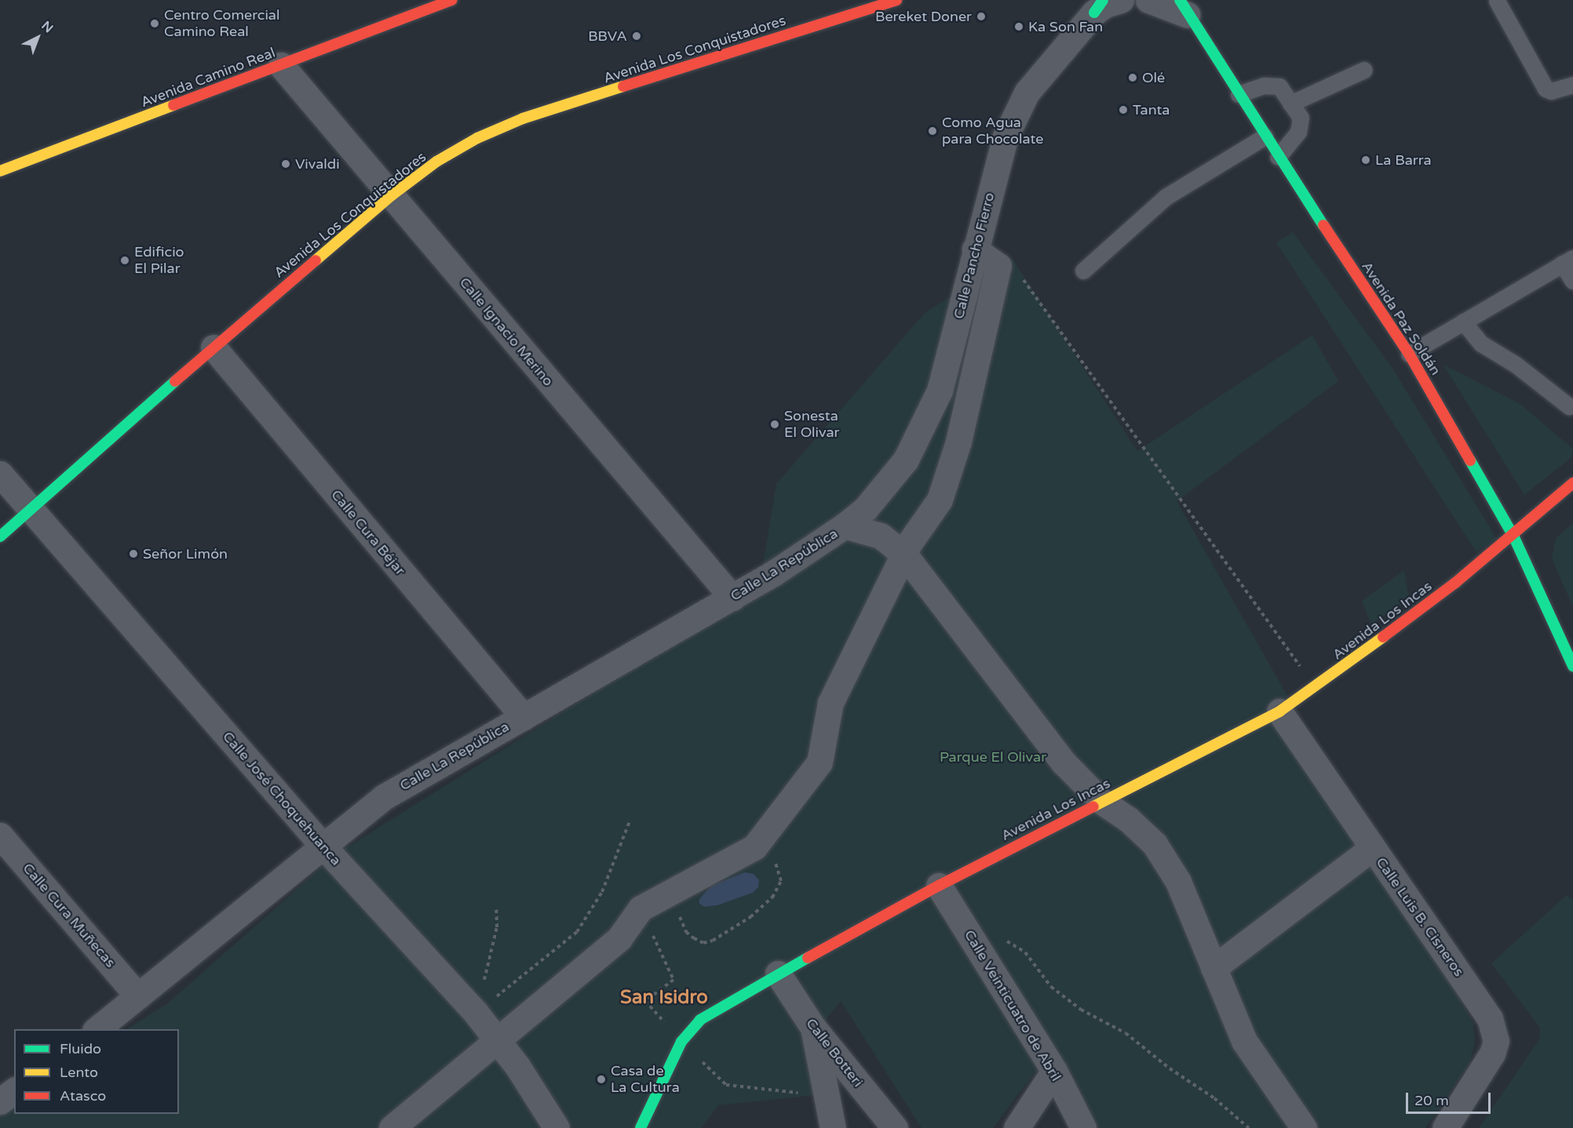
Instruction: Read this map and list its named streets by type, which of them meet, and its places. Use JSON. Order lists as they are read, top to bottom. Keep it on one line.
{"streets":{"street":["Avenida Los Conquistadores","Avenida Camino Real","Calle Pancho Fierro","Avenida Paz Soldán","Calle Ignacio Merino","Calle Cura Béjar","Calle La República","Avenida Los Incas","Calle José Choquehuanca","Calle Cura Muñecas","Calle Luis B. Cisneros","Calle Veinticuatro de Abril","Calle Botteri"]},"crossings":[["Avenida Los Conquistadores","Calle Ignacio Merino"],["Avenida Los Conquistadores","Calle Cura Béjar"],["Avenida Los Conquistadores","Calle José Choquehuanca"],["Avenida Camino Real","Calle Ignacio Merino"],["Calle Pancho Fierro","Calle La República"],["Avenida Paz Soldán","Avenida Los Incas"],["Calle Ignacio Merino","Calle La República"],["Calle Cura Béjar","Calle La República"],["Calle La República","Calle José Choquehuanca"],["Calle La República","Calle Cura Muñecas"],["Avenida Los Incas","Calle Luis B. Cisneros"],["Avenida Los Incas","Calle Veinticuatro de Abril"],["Avenida Los Incas","Calle Botteri"]],"districts":["San Isidro"],"parks":["Parque El Olivar"],"places":["Bereket Doner","Centro Comercial Camino Real","Ka Son Fan","BBVA","Olé","Tanta","Como Agua para Chocolate","La Barra","Vivaldi","Edificio El Pilar","Sonesta El Olivar","Señor Limón","Casa de La Cultura"],"legend":["Fluido","Lento","Atasco"],"scale_bar":"20 m","north":"top right"}
